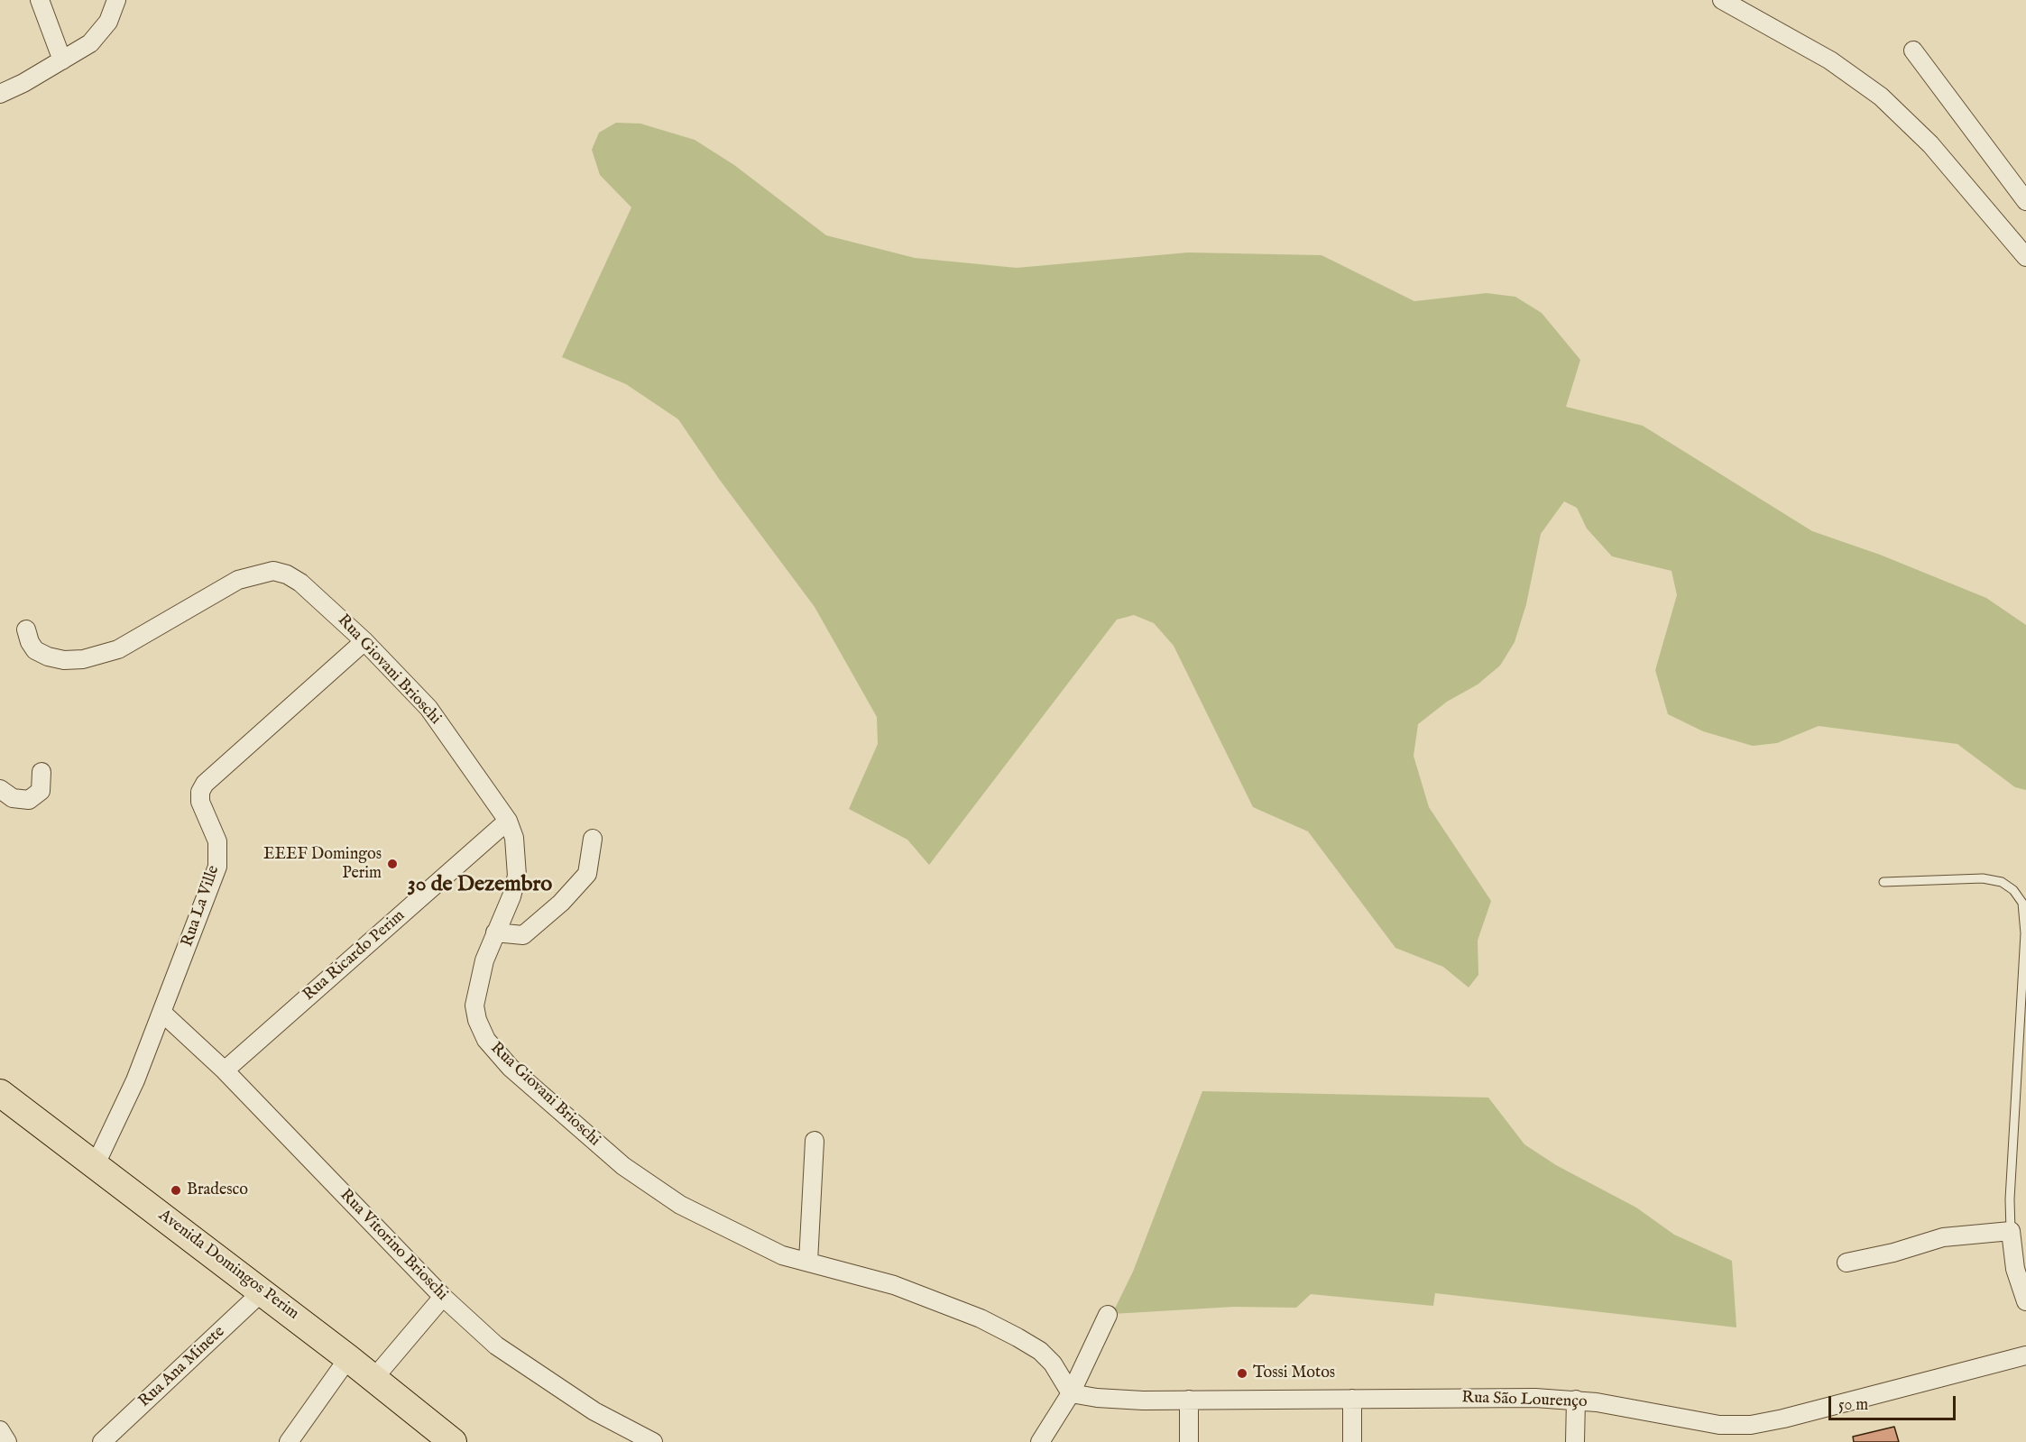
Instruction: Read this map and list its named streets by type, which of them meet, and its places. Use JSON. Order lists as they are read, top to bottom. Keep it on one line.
{"streets":{"main road":["Avenida Domingos Perim"],"street":["Rua Giovani Brioschi","Rua La Ville","Rua Ricardo Perim","Rua Vitorino Brioschi","Rua Ana Minete","Rua São Lourenço"]},"crossings":[["Rua Giovani Brioschi","Rua La Ville"],["Rua Giovani Brioschi","Rua Ricardo Perim"],["Rua Giovani Brioschi","Rua São Lourenço"],["Rua La Ville","Rua Vitorino Brioschi"],["Rua La Ville","Avenida Domingos Perim"],["Rua Ricardo Perim","Rua Vitorino Brioschi"],["Avenida Domingos Perim","Rua Ana Minete"]],"districts":["30 de Dezembro"],"places":["EEEF Domingos Perim","Bradesco","Tossi Motos"],"scale_bar":"50 m"}
